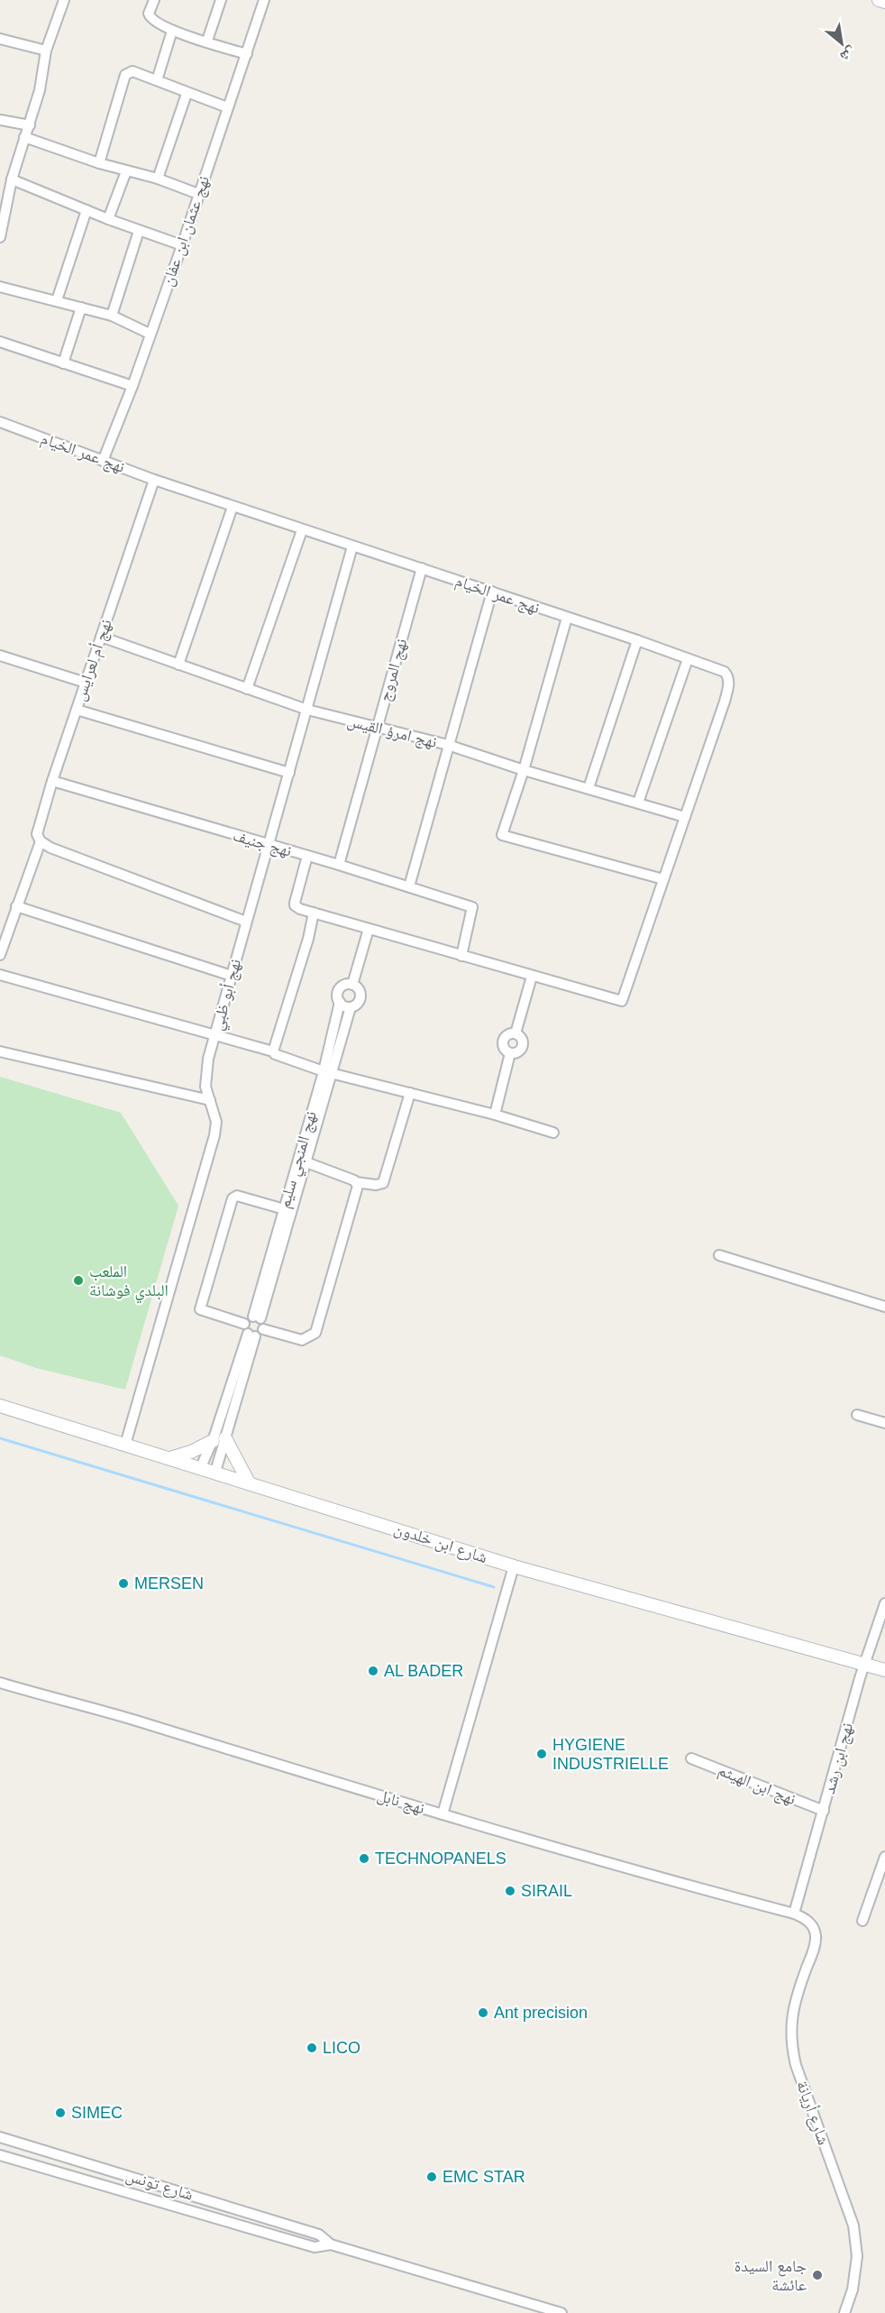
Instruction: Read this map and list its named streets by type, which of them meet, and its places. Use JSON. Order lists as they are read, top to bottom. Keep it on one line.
{"streets":{"street":["نهج عثمان ابن عفان","نهج عمر الخيام","نهج أم لعرايس","نهج المروج","نهج امرؤ القيس","نهج جنيف","نهج أبو ظبي","نهج المنجي سليم","شارع ابن خلدون","نهج ابن رشد","نهج ابن الهيثم","نهج نابل","شارع أريانة","شارع تونس"]},"crossings":[["نهج عثمان ابن عفان","نهج عمر الخيام"],["نهج عمر الخيام","نهج أم لعرايس"],["نهج عمر الخيام","نهج المروج"],["نهج عمر الخيام","نهج امرؤ القيس"],["نهج عمر الخيام","نهج أبو ظبي"],["نهج أم لعرايس","نهج امرؤ القيس"],["نهج أم لعرايس","نهج جنيف"],["نهج المروج","نهج امرؤ القيس"],["نهج المروج","نهج جنيف"],["نهج امرؤ القيس","نهج أبو ظبي"],["نهج جنيف","نهج أبو ظبي"],["نهج أبو ظبي","شارع ابن خلدون"],["شارع ابن خلدون","نهج ابن رشد"],["نهج ابن رشد","نهج ابن الهيثم"],["نهج ابن رشد","نهج نابل"],["نهج ابن رشد","شارع أريانة"],["نهج نابل","شارع أريانة"]],"places":["الملعب البلدي فوشانة","MERSEN","AL BADER","HYGIENE INDUSTRIELLE","TECHNOPANELS","SIRAIL","Ant precision","LICO","SIMEC","EMC STAR","جامع السيدة عائشة"],"north":"bottom right"}
